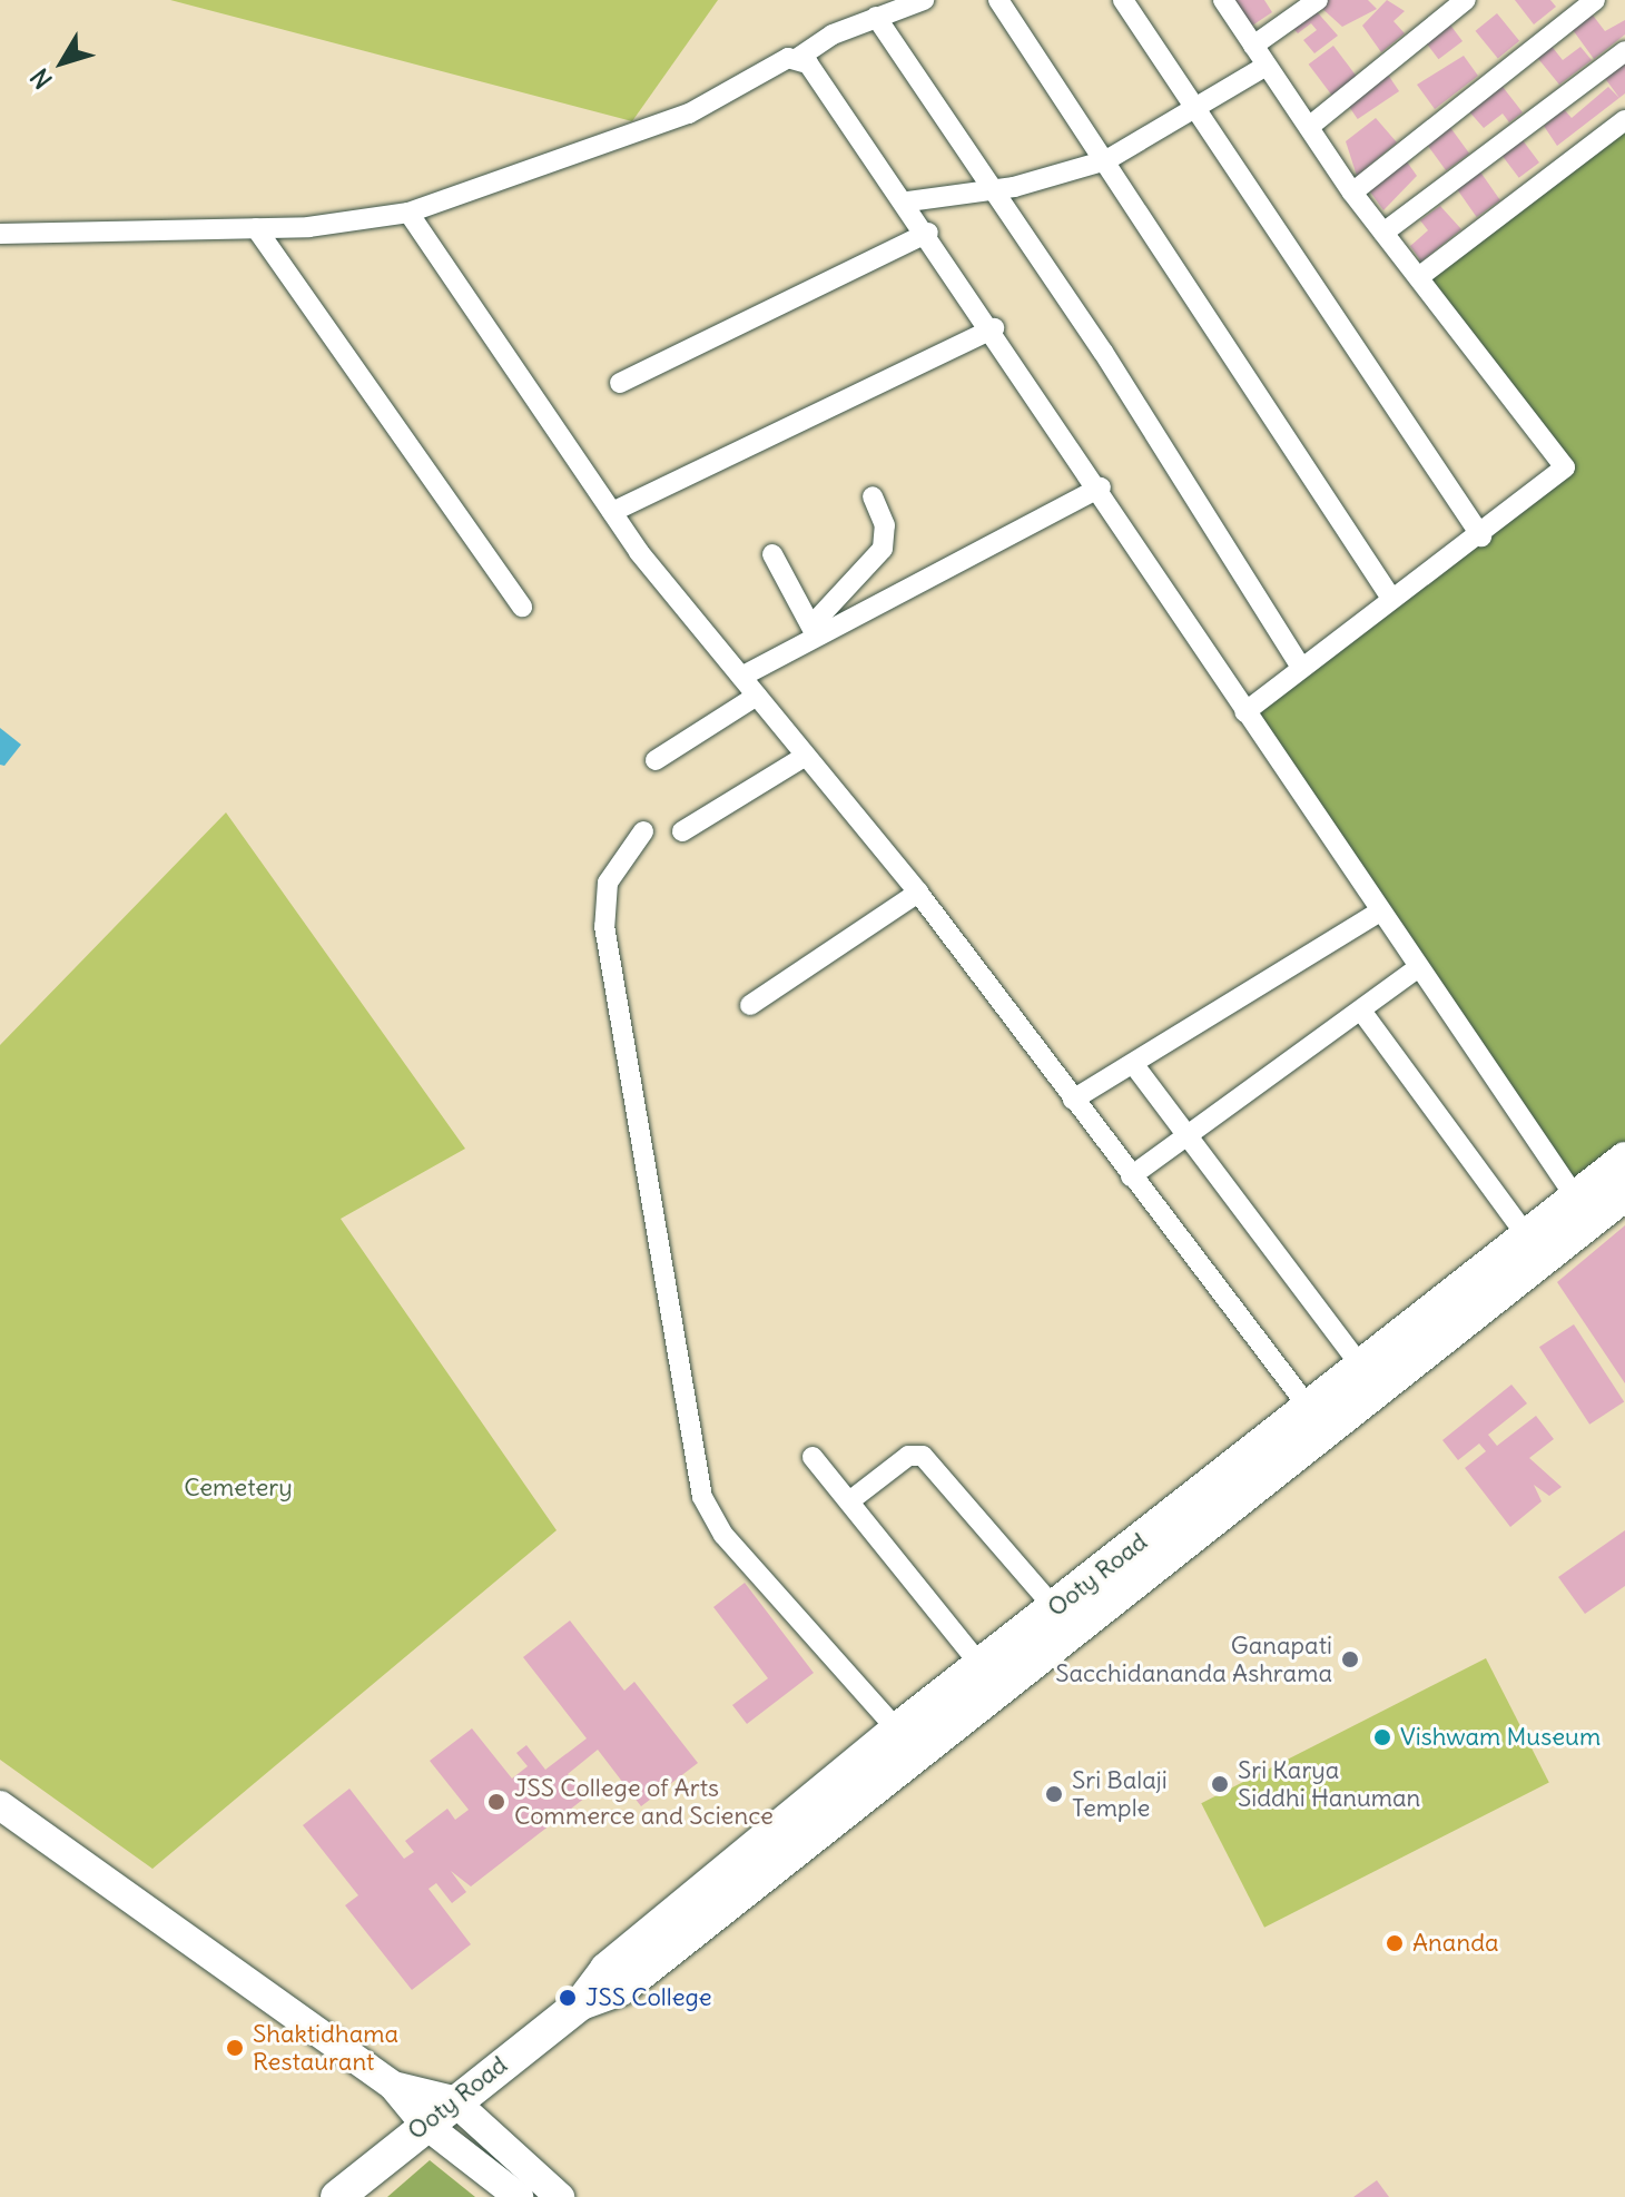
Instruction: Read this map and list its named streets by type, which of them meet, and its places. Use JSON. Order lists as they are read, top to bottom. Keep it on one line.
{"streets":{"main road":["Ooty Road"]},"parks":["Cemetery"],"places":["Ganapati Sacchidananda Ashrama","Vishwam Museum","Sri Karya Siddhi Hanuman","Sri Balaji Temple","JSS College of Arts Commerce and Science","Ananda","JSS College","Shaktidhama Restaurant"],"north":"bottom left"}
